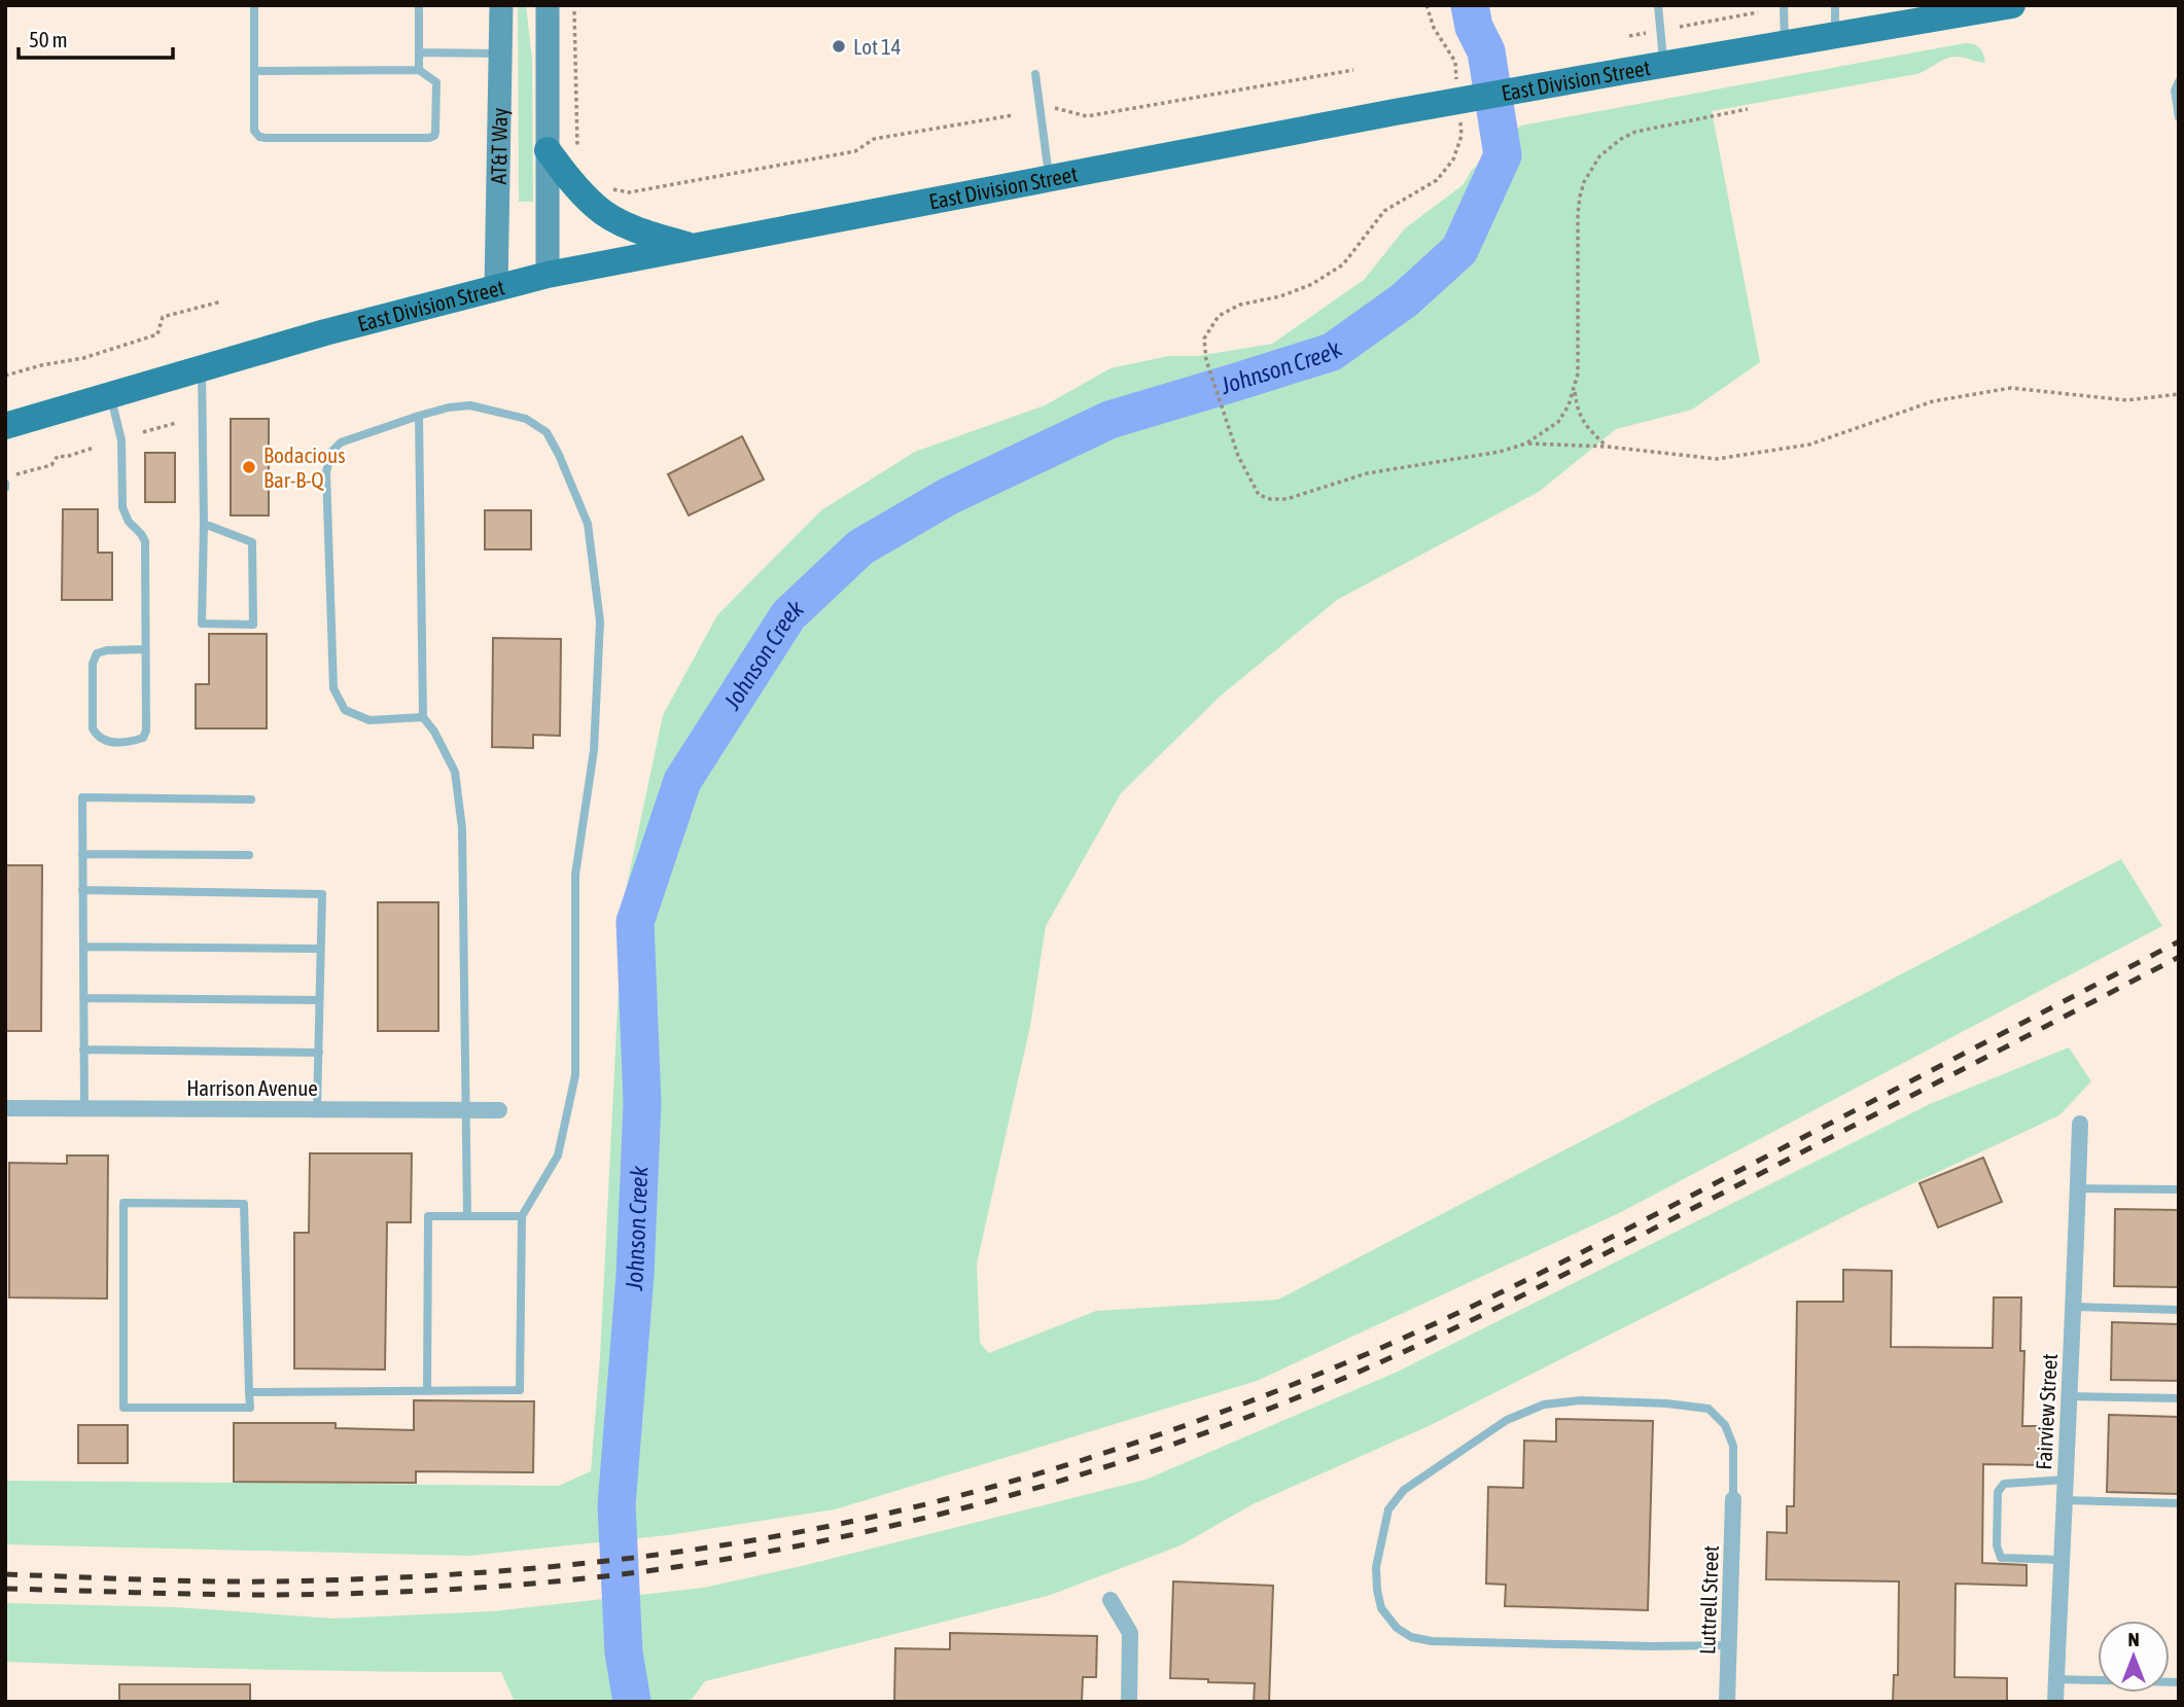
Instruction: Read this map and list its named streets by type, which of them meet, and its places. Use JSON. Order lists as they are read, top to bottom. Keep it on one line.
{"streets":{"main road":["East Division Street","AT&T Way"],"street":["Harrison Avenue","Fairview Street","Luttrell Street"]},"crossings":[["East Division Street","AT&T Way"]],"water":["Johnson Creek"],"places":["Lot 14","Bodacious Bar-B-Q"],"scale_bar":"50 m","north":"top"}
